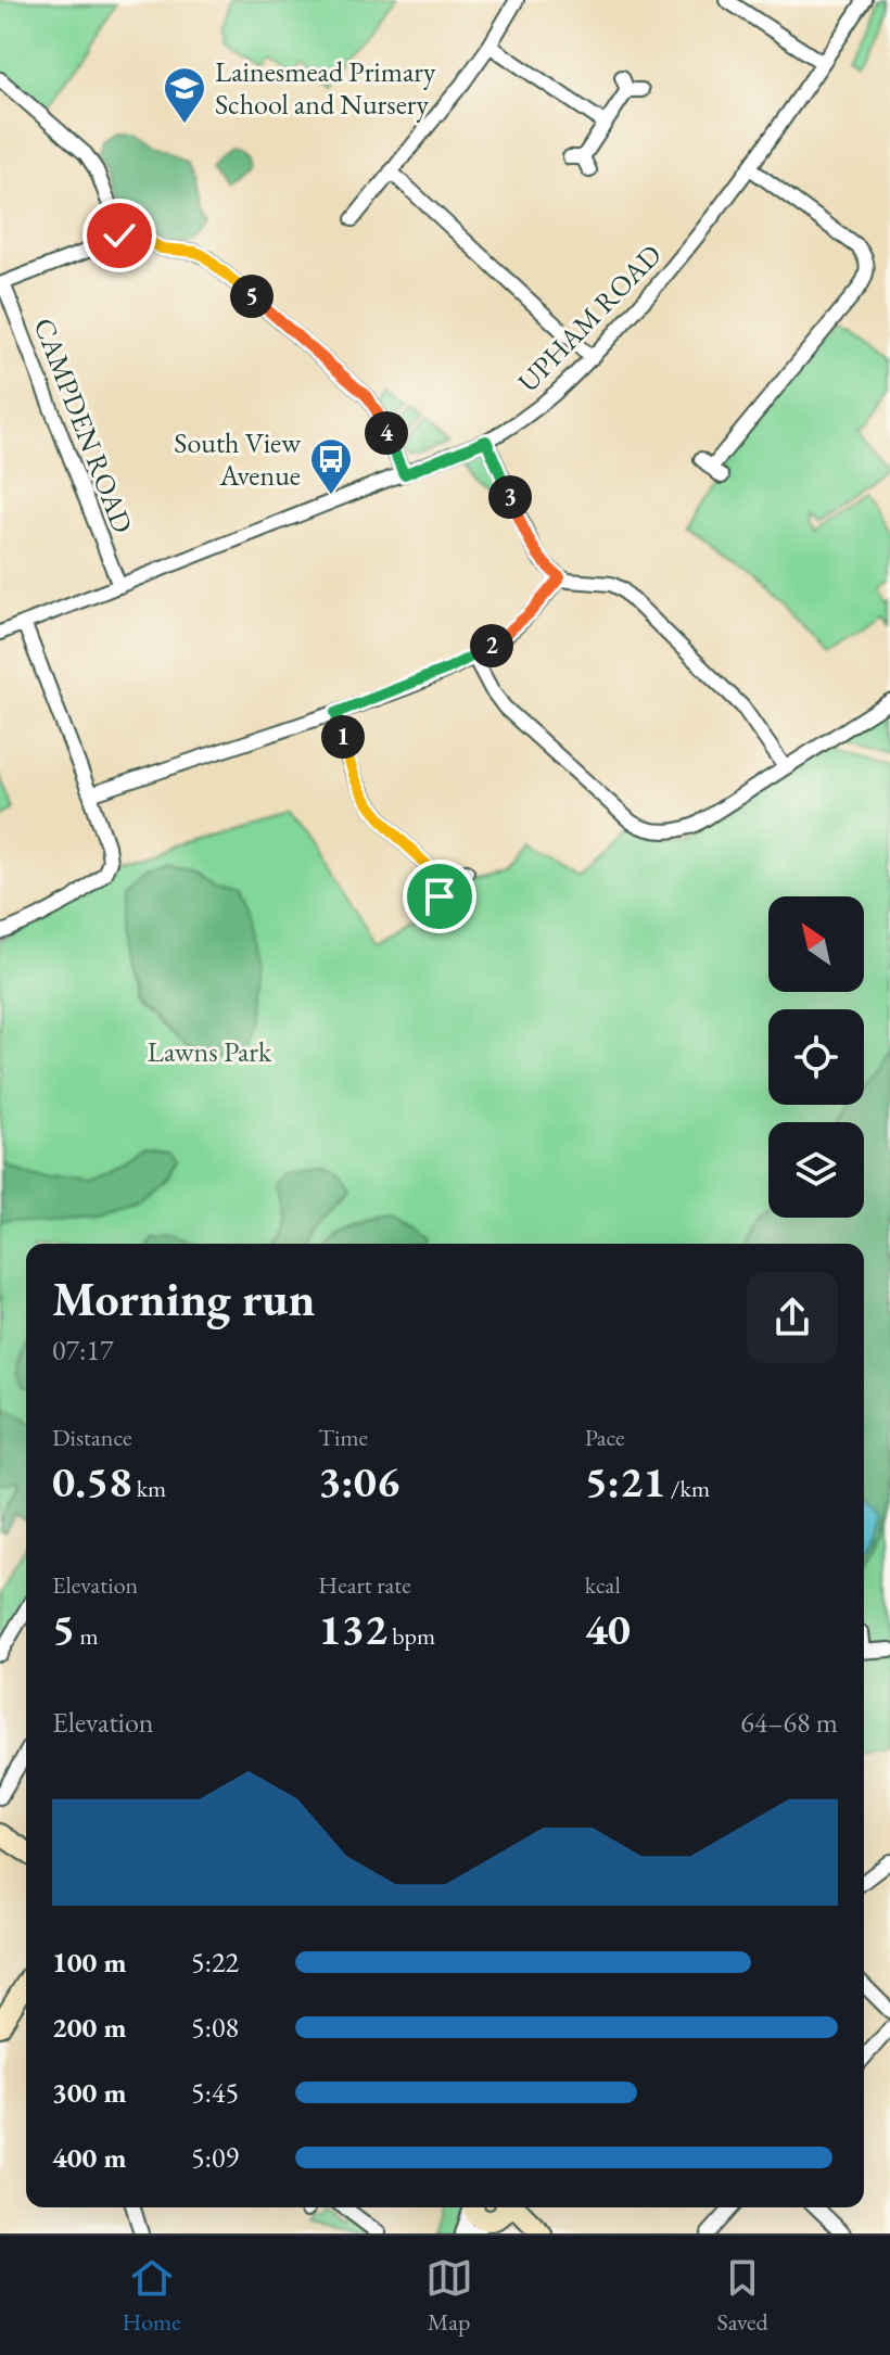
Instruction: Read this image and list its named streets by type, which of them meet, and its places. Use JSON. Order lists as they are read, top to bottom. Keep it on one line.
{"streets":{"street":["UPHAM ROAD","CAMPDEN ROAD"]},"crossings":[["UPHAM ROAD","CAMPDEN ROAD"]],"parks":["Lawns Park"],"places":{"school or university":["Lainesmead Primary School and Nursery"],"bus stop":["South View Avenue"]},"north":"top left","page":{"pins":["5","4","3","2","1"],"heading":["Morning run","07:17"],"stats":[["Distance","0.58 km"],["Time","3:06"],["Pace","5:21 /km"],["Elevation","5 m"],["Heart rate","132 bpm"],["kcal","40"]],"chart":["Elevation","64–68 m"],"list":[{"name":"100 m","note":"5:22"},{"name":"200 m","note":"5:08"},{"name":"300 m","note":"5:45"},{"name":"400 m","note":"5:09"}],"tabs":["Home","Map","Saved"]}}
